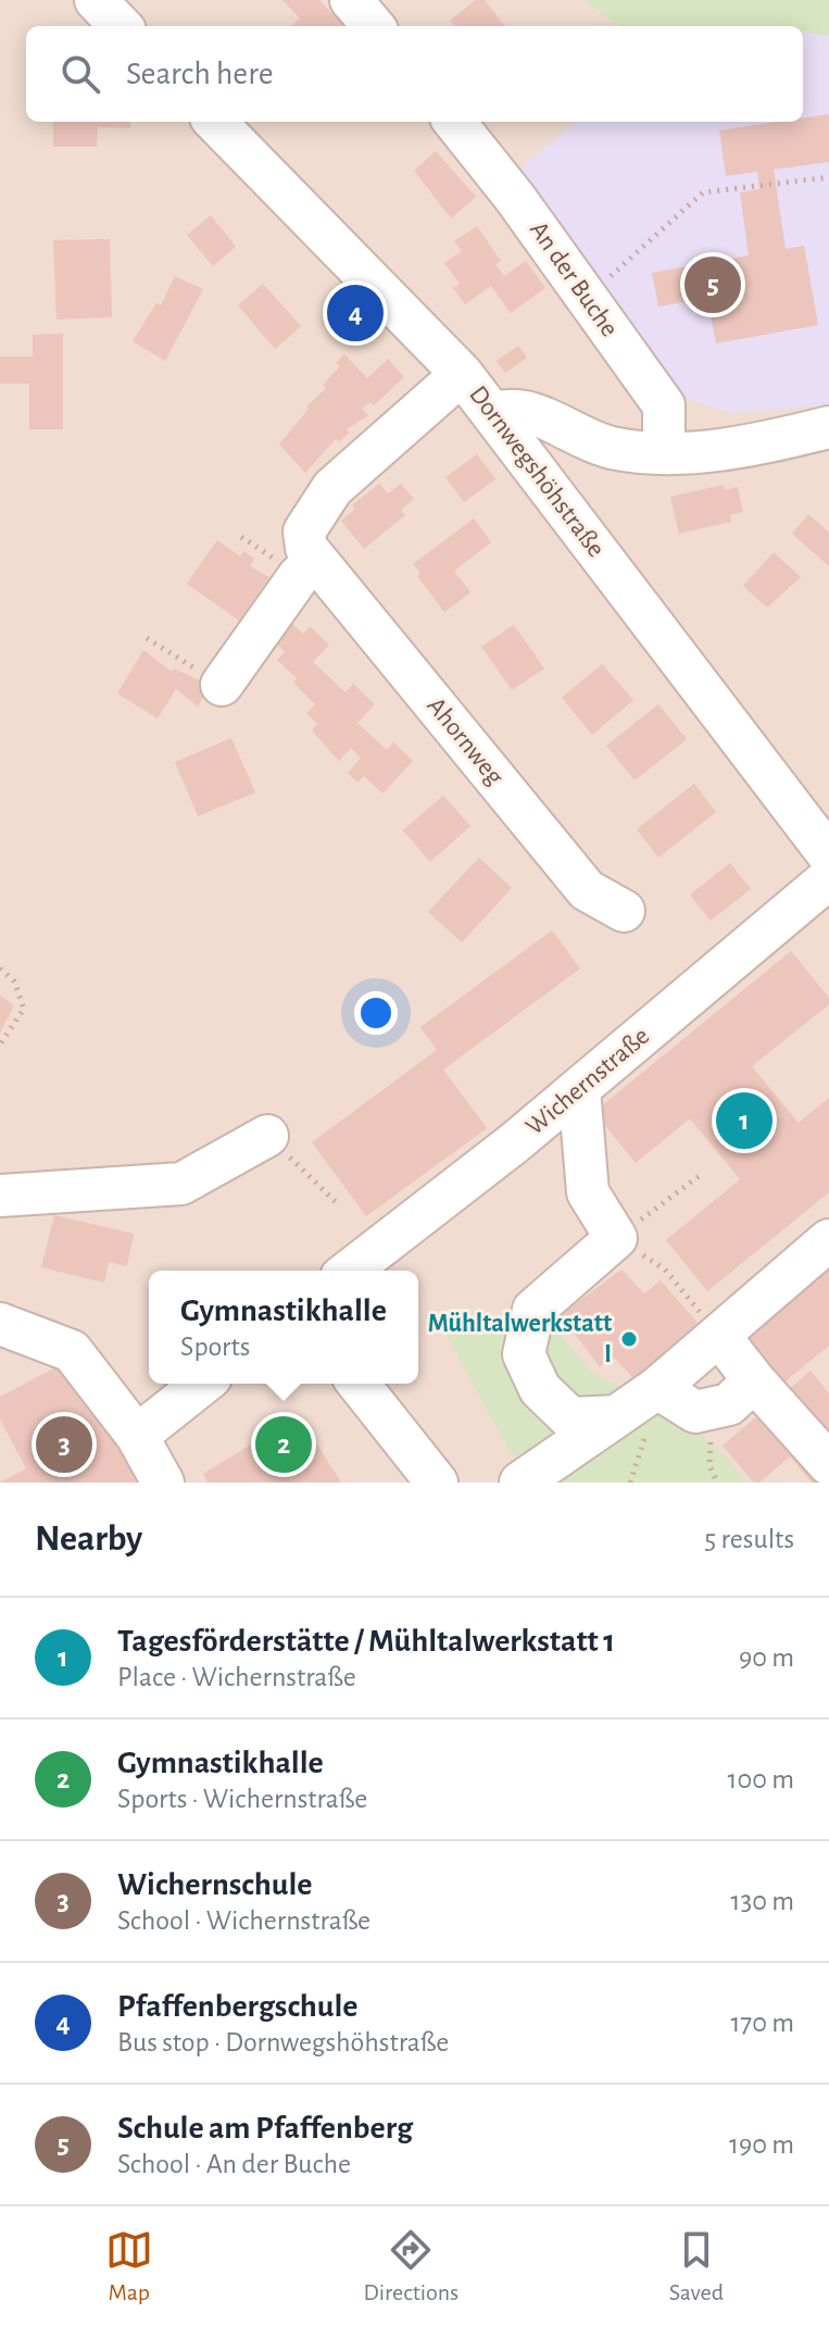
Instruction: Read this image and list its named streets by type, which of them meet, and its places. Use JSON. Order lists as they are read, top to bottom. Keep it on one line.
{"streets":{"street":["An der Buche","Dornwegshöhstraße","Ahornweg","Wichernstraße"]},"places":["Mühltalwerkstatt I"],"page":{"search":"Search here","pins":["5","4","1","2","3"],"popup":["Gymnastikhalle","Sports"],"heading":["Nearby","5 results"],"list":[{"mark":"1","name":"Tagesförderstätte / Mühltalwerkstatt 1","note":"Place · Wichernstraße","value":"90 m"},{"mark":"2","name":"Gymnastikhalle","note":"Sports · Wichernstraße","value":"100 m"},{"mark":"3","name":"Wichernschule","note":"School · Wichernstraße","value":"130 m"},{"mark":"4","name":"Pfaffenbergschule","note":"Bus stop · Dornwegshöhstraße","value":"170 m"},{"mark":"5","name":"Schule am Pfaffenberg","note":"School · An der Buche","value":"190 m"}],"nav":["Map","Directions","Saved"]}}
